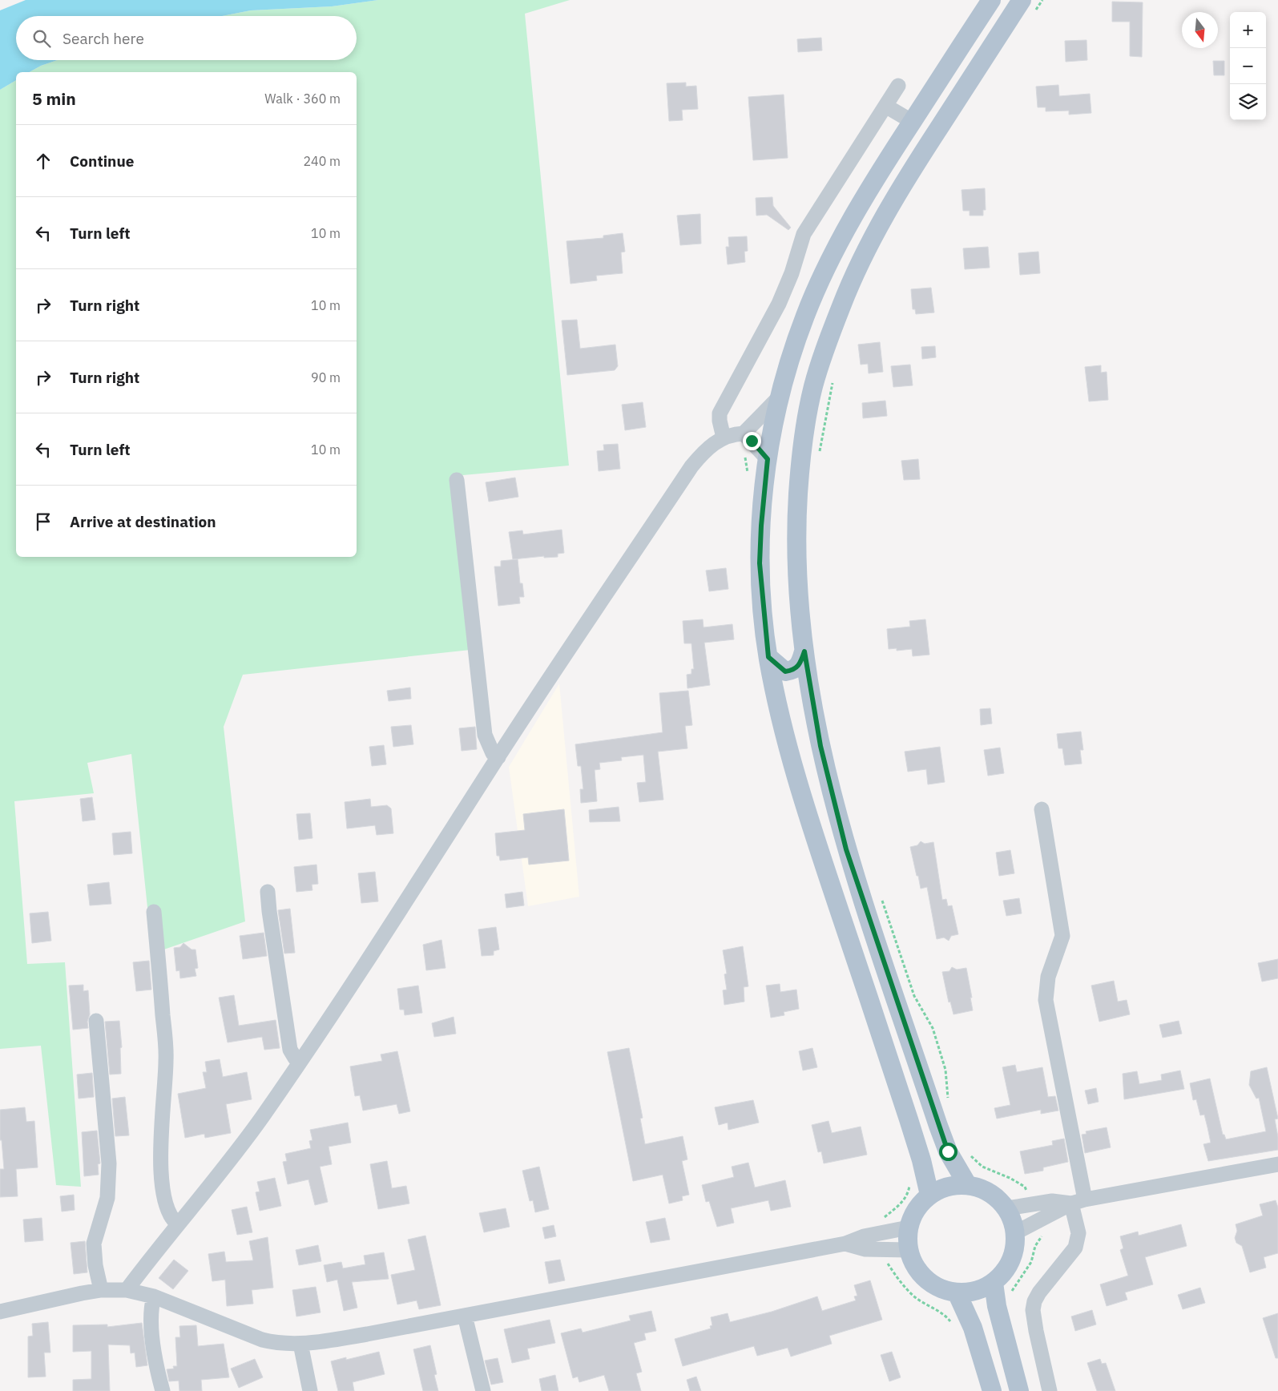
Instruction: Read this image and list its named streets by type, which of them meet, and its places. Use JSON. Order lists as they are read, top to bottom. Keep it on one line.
{"north":"bottom","page":{"map_buttons":["+","−"],"search":"Search here","heading":["5 min","Walk · 360 m"],"list":[["Continue","240 m"],["Turn left","10 m"],["Turn right","10 m"],["Turn right","90 m"],["Turn left","10 m"],"Arrive at destination"]}}
